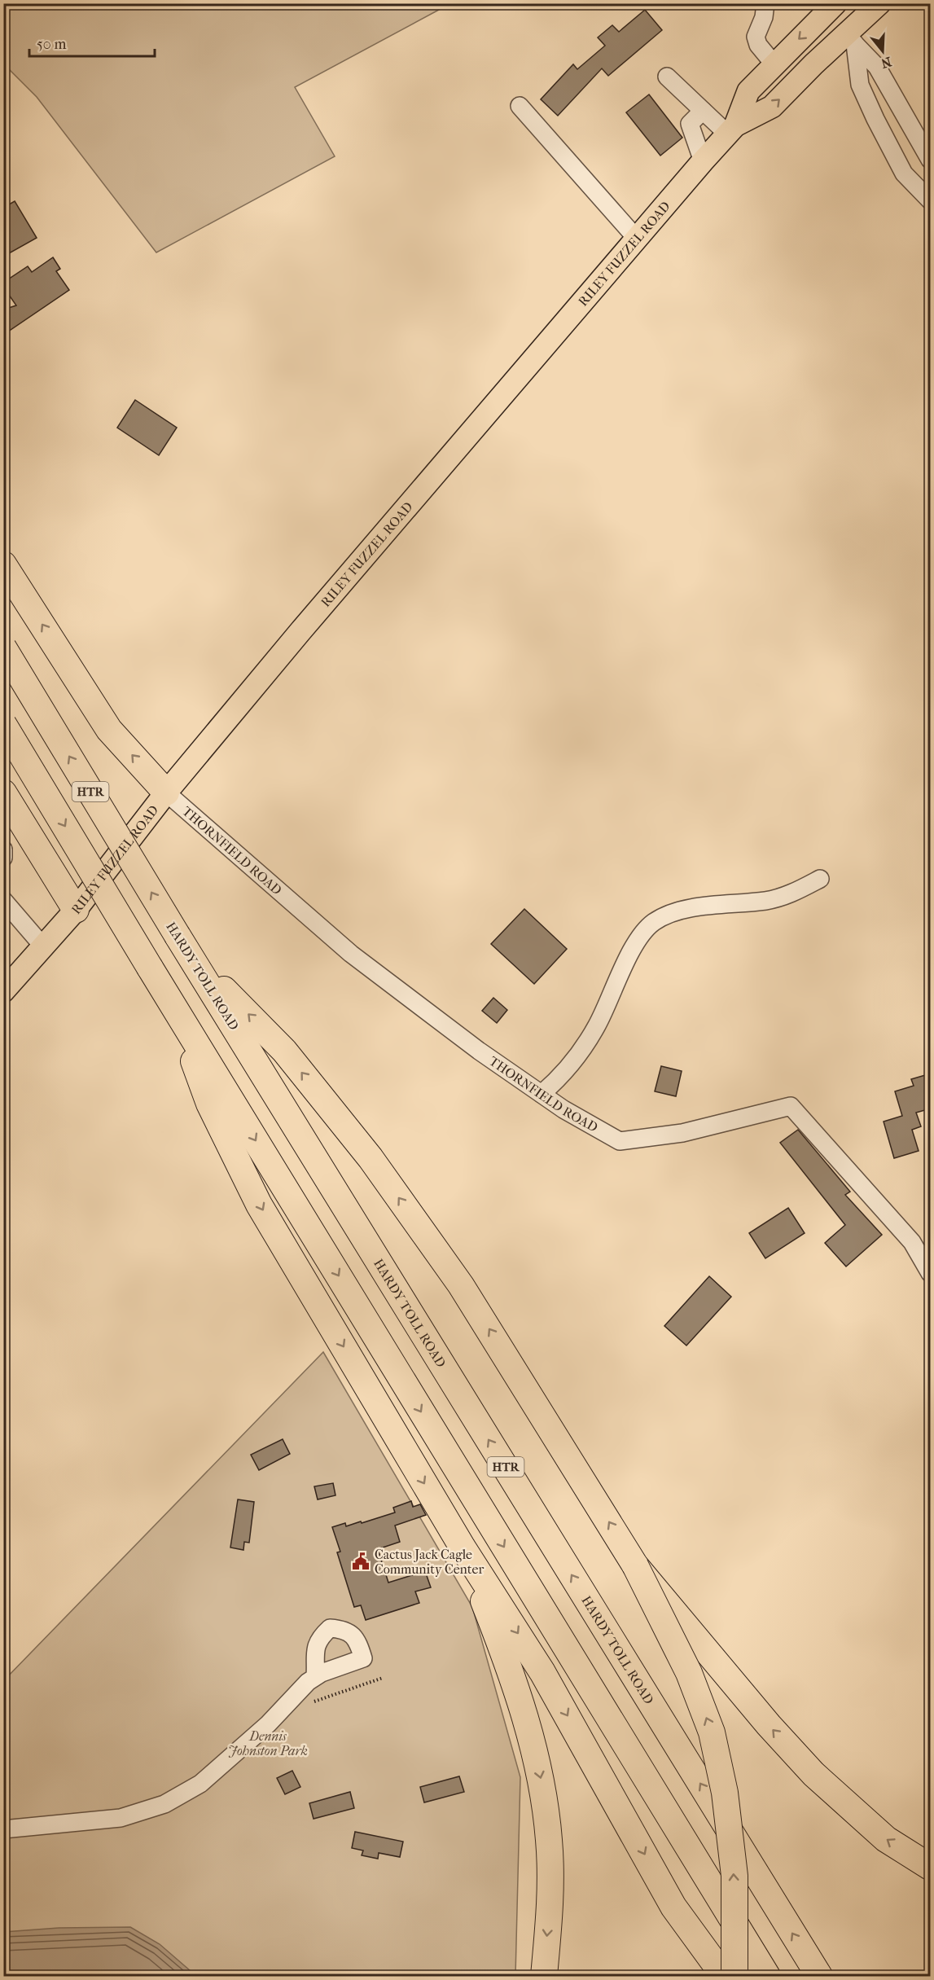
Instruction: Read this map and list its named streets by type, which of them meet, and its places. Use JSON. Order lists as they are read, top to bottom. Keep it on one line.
{"streets":{"highway":["HTR","HARDY TOLL ROAD"],"main road":["RILEY FUZZEL ROAD"],"street":["THORNFIELD ROAD"]},"crossings":[["RILEY FUZZEL ROAD","THORNFIELD ROAD"]],"parks":["Dennis Johnston Park"],"places":{"public building":["Cactus Jack Cagle Community Center"]},"scale_bar":"50 m","north":"bottom"}
